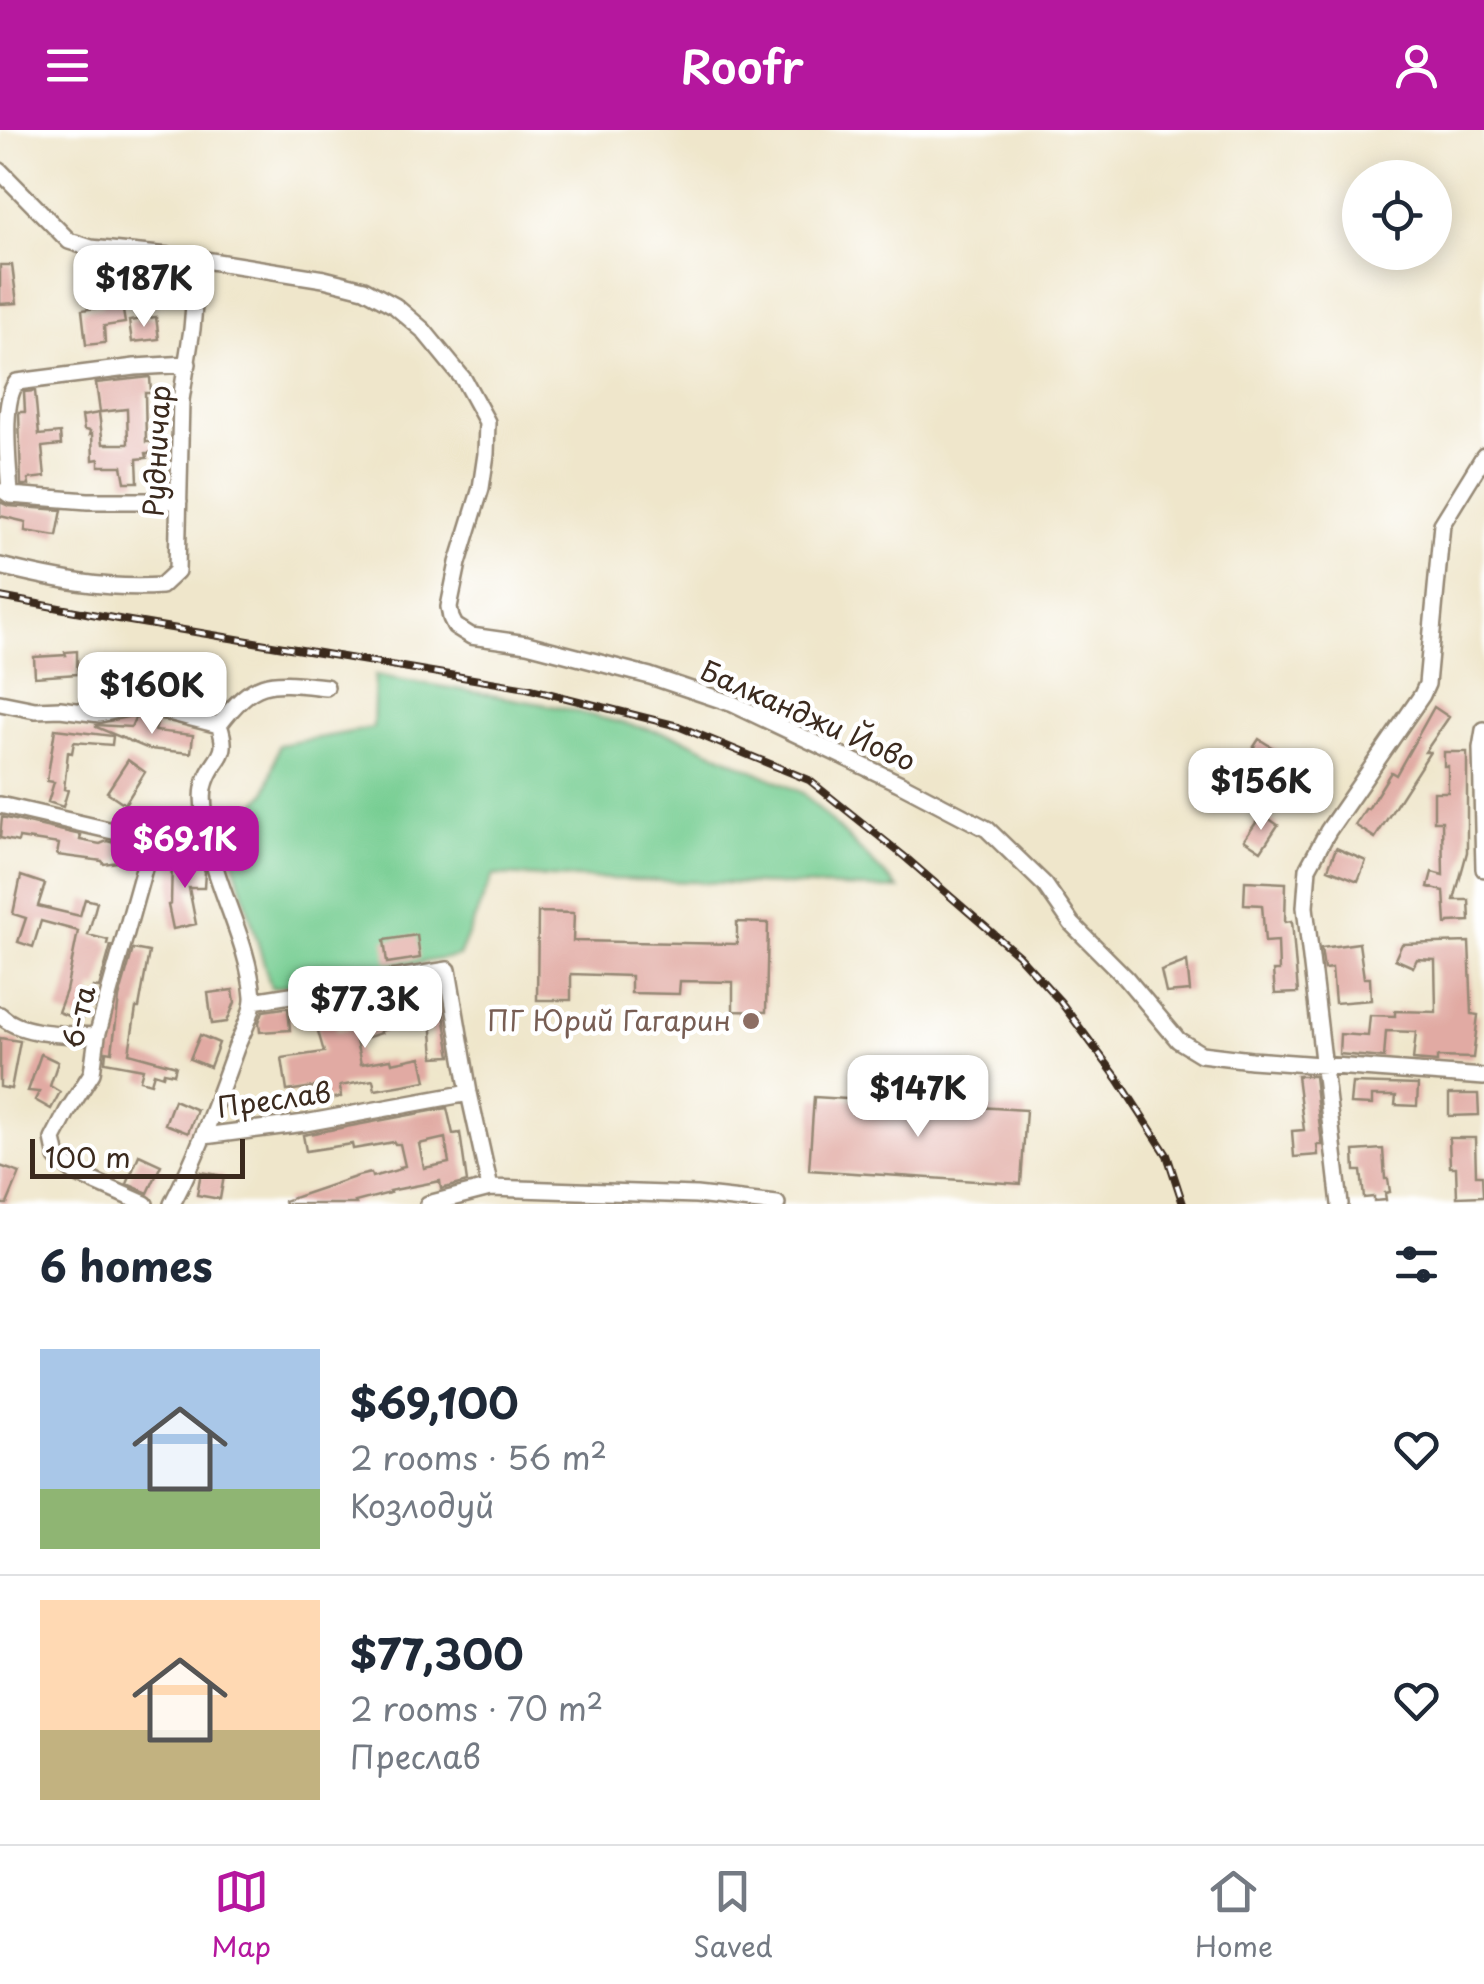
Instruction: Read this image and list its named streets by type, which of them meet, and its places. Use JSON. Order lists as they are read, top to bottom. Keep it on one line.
{"streets":{"street":["Рудничар","Балканджи Йово","6-та","Преслав"]},"crossings":[["Рудничар","Балканджи Йово"]],"places":["ПГ Юрий Гагарин"],"scale_bar":"100 m","page":{"header":"Roofr","price":["$187K","$160K","$156K","$69.1K","$77.3K","$147K"],"scale":"100 m","heading":"6 homes","list":[{"name":"$69,100","note":"2 rooms · 56 m² · Козлодуй"},{"name":"$77,300","note":"2 rooms · 70 m² · Преслав"}],"tabs":["Map","Saved","Home"]}}
